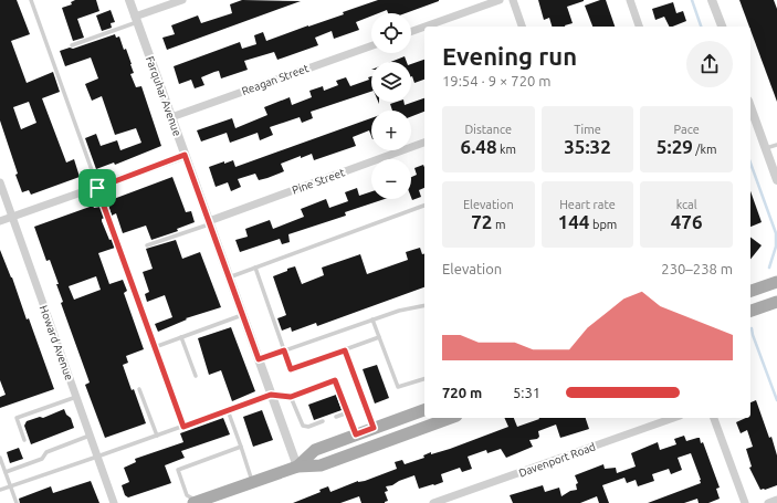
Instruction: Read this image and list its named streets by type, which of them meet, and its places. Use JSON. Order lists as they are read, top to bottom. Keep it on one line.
{"streets":{"street":["Reagan Street","Farquhar Avenue","Pine Street","Howard Avenue","Davenport Road"]},"crossings":[["Reagan Street","Farquhar Avenue"],["Farquhar Avenue","Pine Street"]],"page":{"map_buttons":["+","−"],"heading":["Evening run","19:54 · 9 × 720 m"],"stats":[["Distance","6.48 km"],["Time","35:32"],["Pace","5:29 /km"],["Elevation","72 m"],["Heart rate","144 bpm"],["kcal","476"]],"chart":["Elevation","230–238 m"],"list":[{"name":"720 m","note":"5:31"}]}}
